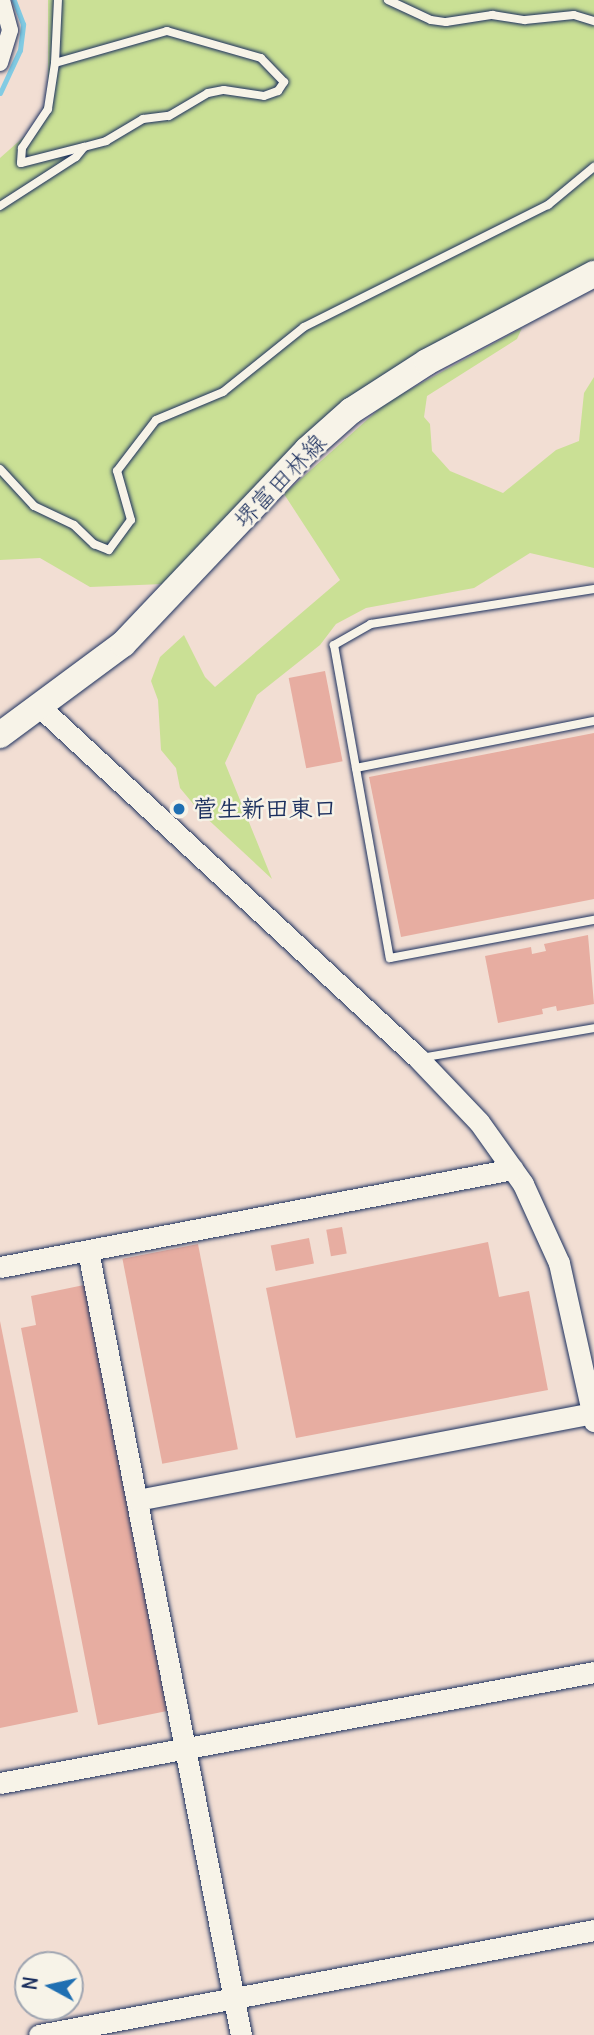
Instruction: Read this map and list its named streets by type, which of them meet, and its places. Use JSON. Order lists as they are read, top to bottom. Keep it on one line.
{"streets":{"main road":["堺富田林線"]},"places":["菅生新田東口"],"north":"left"}
